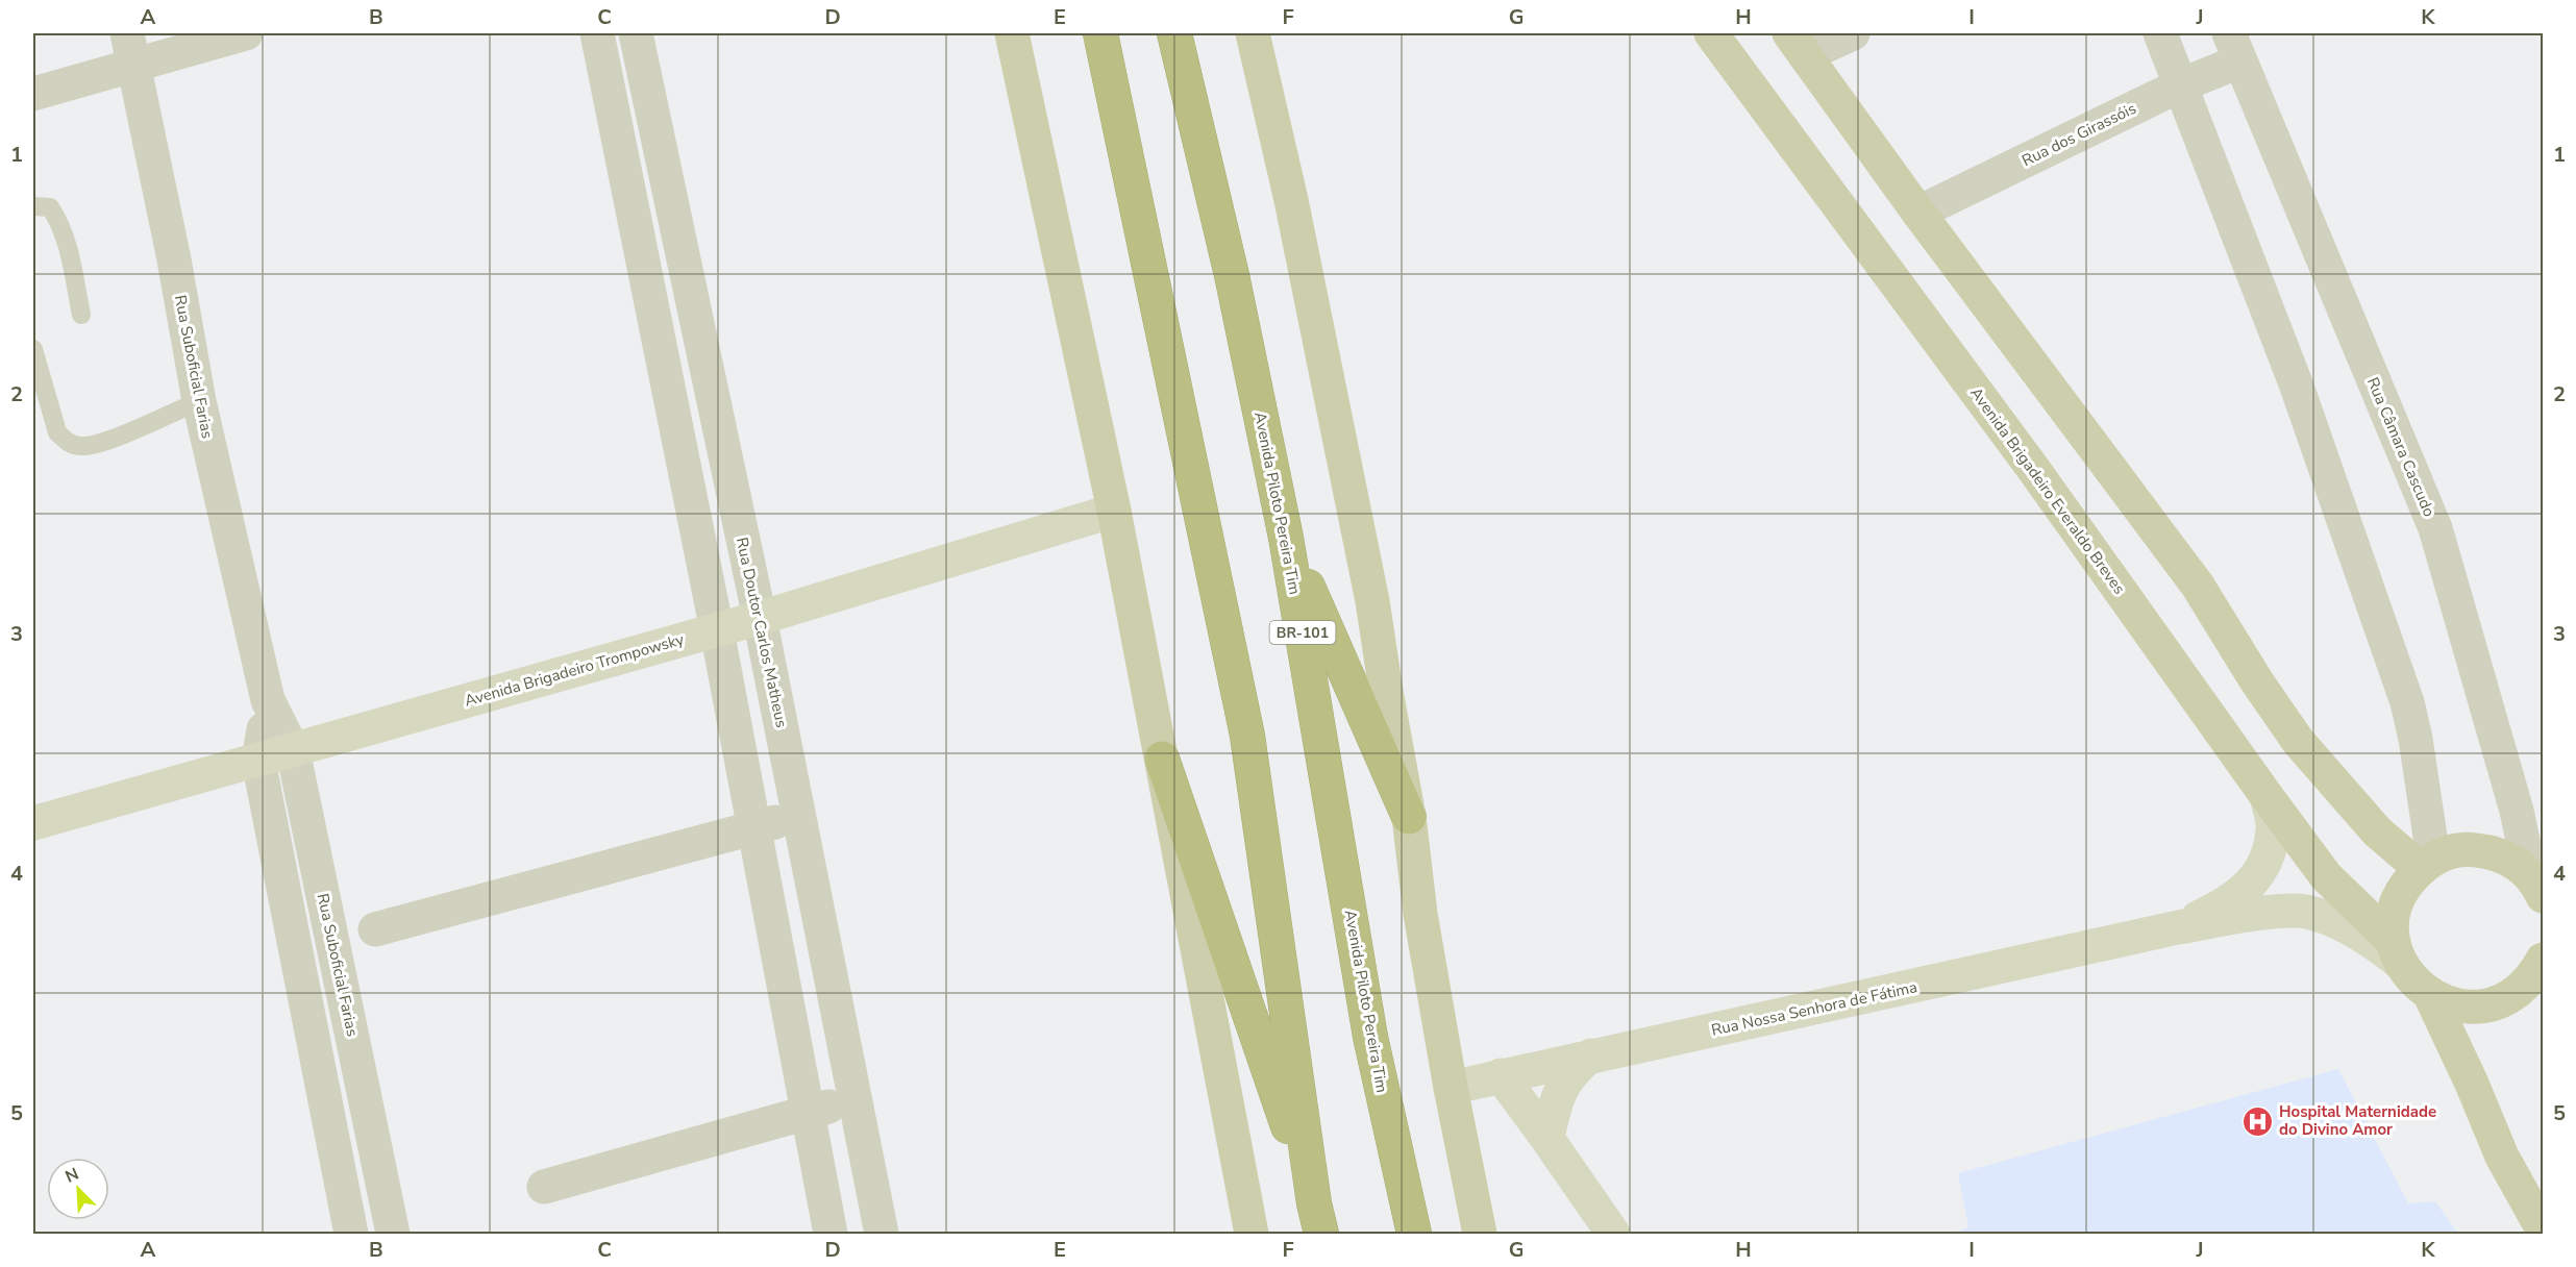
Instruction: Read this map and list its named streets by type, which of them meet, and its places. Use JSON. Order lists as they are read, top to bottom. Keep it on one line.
{"streets":{"highway":["Avenida Piloto Pereira Tim","BR-101"],"main road":["Avenida Brigadeiro Everaldo Breves"],"street":["Rua dos Girassóis","Rua Suboficial Farias","Rua Câmara Cascudo","Rua Doutor Carlos Matheus","Avenida Brigadeiro Trompowsky","Rua Nossa Senhora de Fátima"]},"crossings":[["Rua dos Girassóis","Rua Câmara Cascudo"],["Rua Suboficial Farias","Avenida Brigadeiro Trompowsky"],["Avenida Brigadeiro Everaldo Breves","Rua Nossa Senhora de Fátima"],["Rua Doutor Carlos Matheus","Avenida Brigadeiro Trompowsky"]],"places":{"hospital":["Hospital Maternidade do Divino Amor"]},"north":"top left","grid":{"columns":["A","B","C","D","E","F","G","H","I","J","K"],"rows":["1","2","3","4","5"]}}
